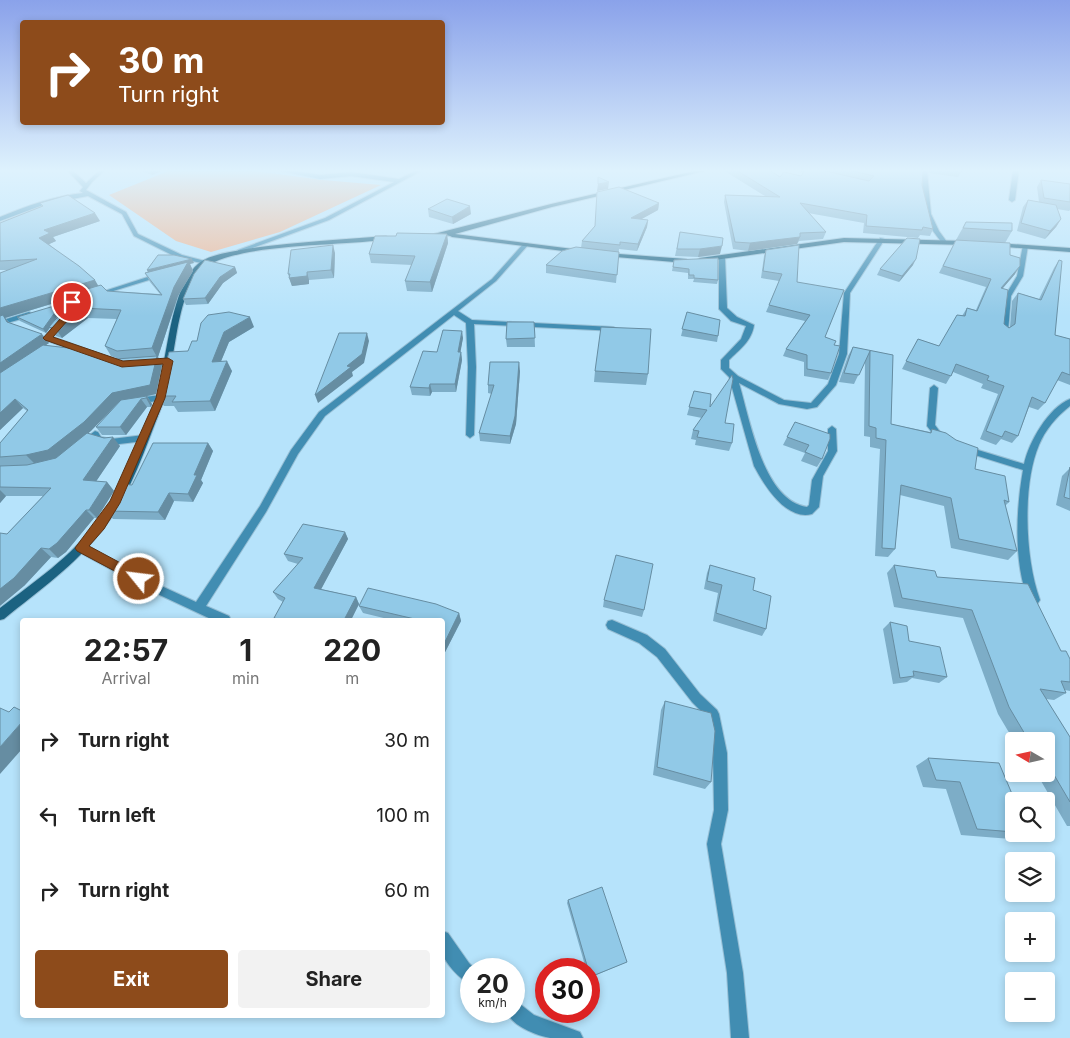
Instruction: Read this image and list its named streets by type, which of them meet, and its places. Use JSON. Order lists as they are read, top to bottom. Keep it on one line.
{"north":"left","page":{"turn":["30 m","Turn right"],"eta":["22:57","Arrival","1","min","220","m"],"list":[{"name":"Turn right","value":"30 m"},{"name":"Turn left","value":"100 m"},{"name":"Turn right","value":"60 m"}],"map_buttons":["+","−"],"buttons":["Exit","Share"],"speed":"20 km/h","limit":"30"}}
